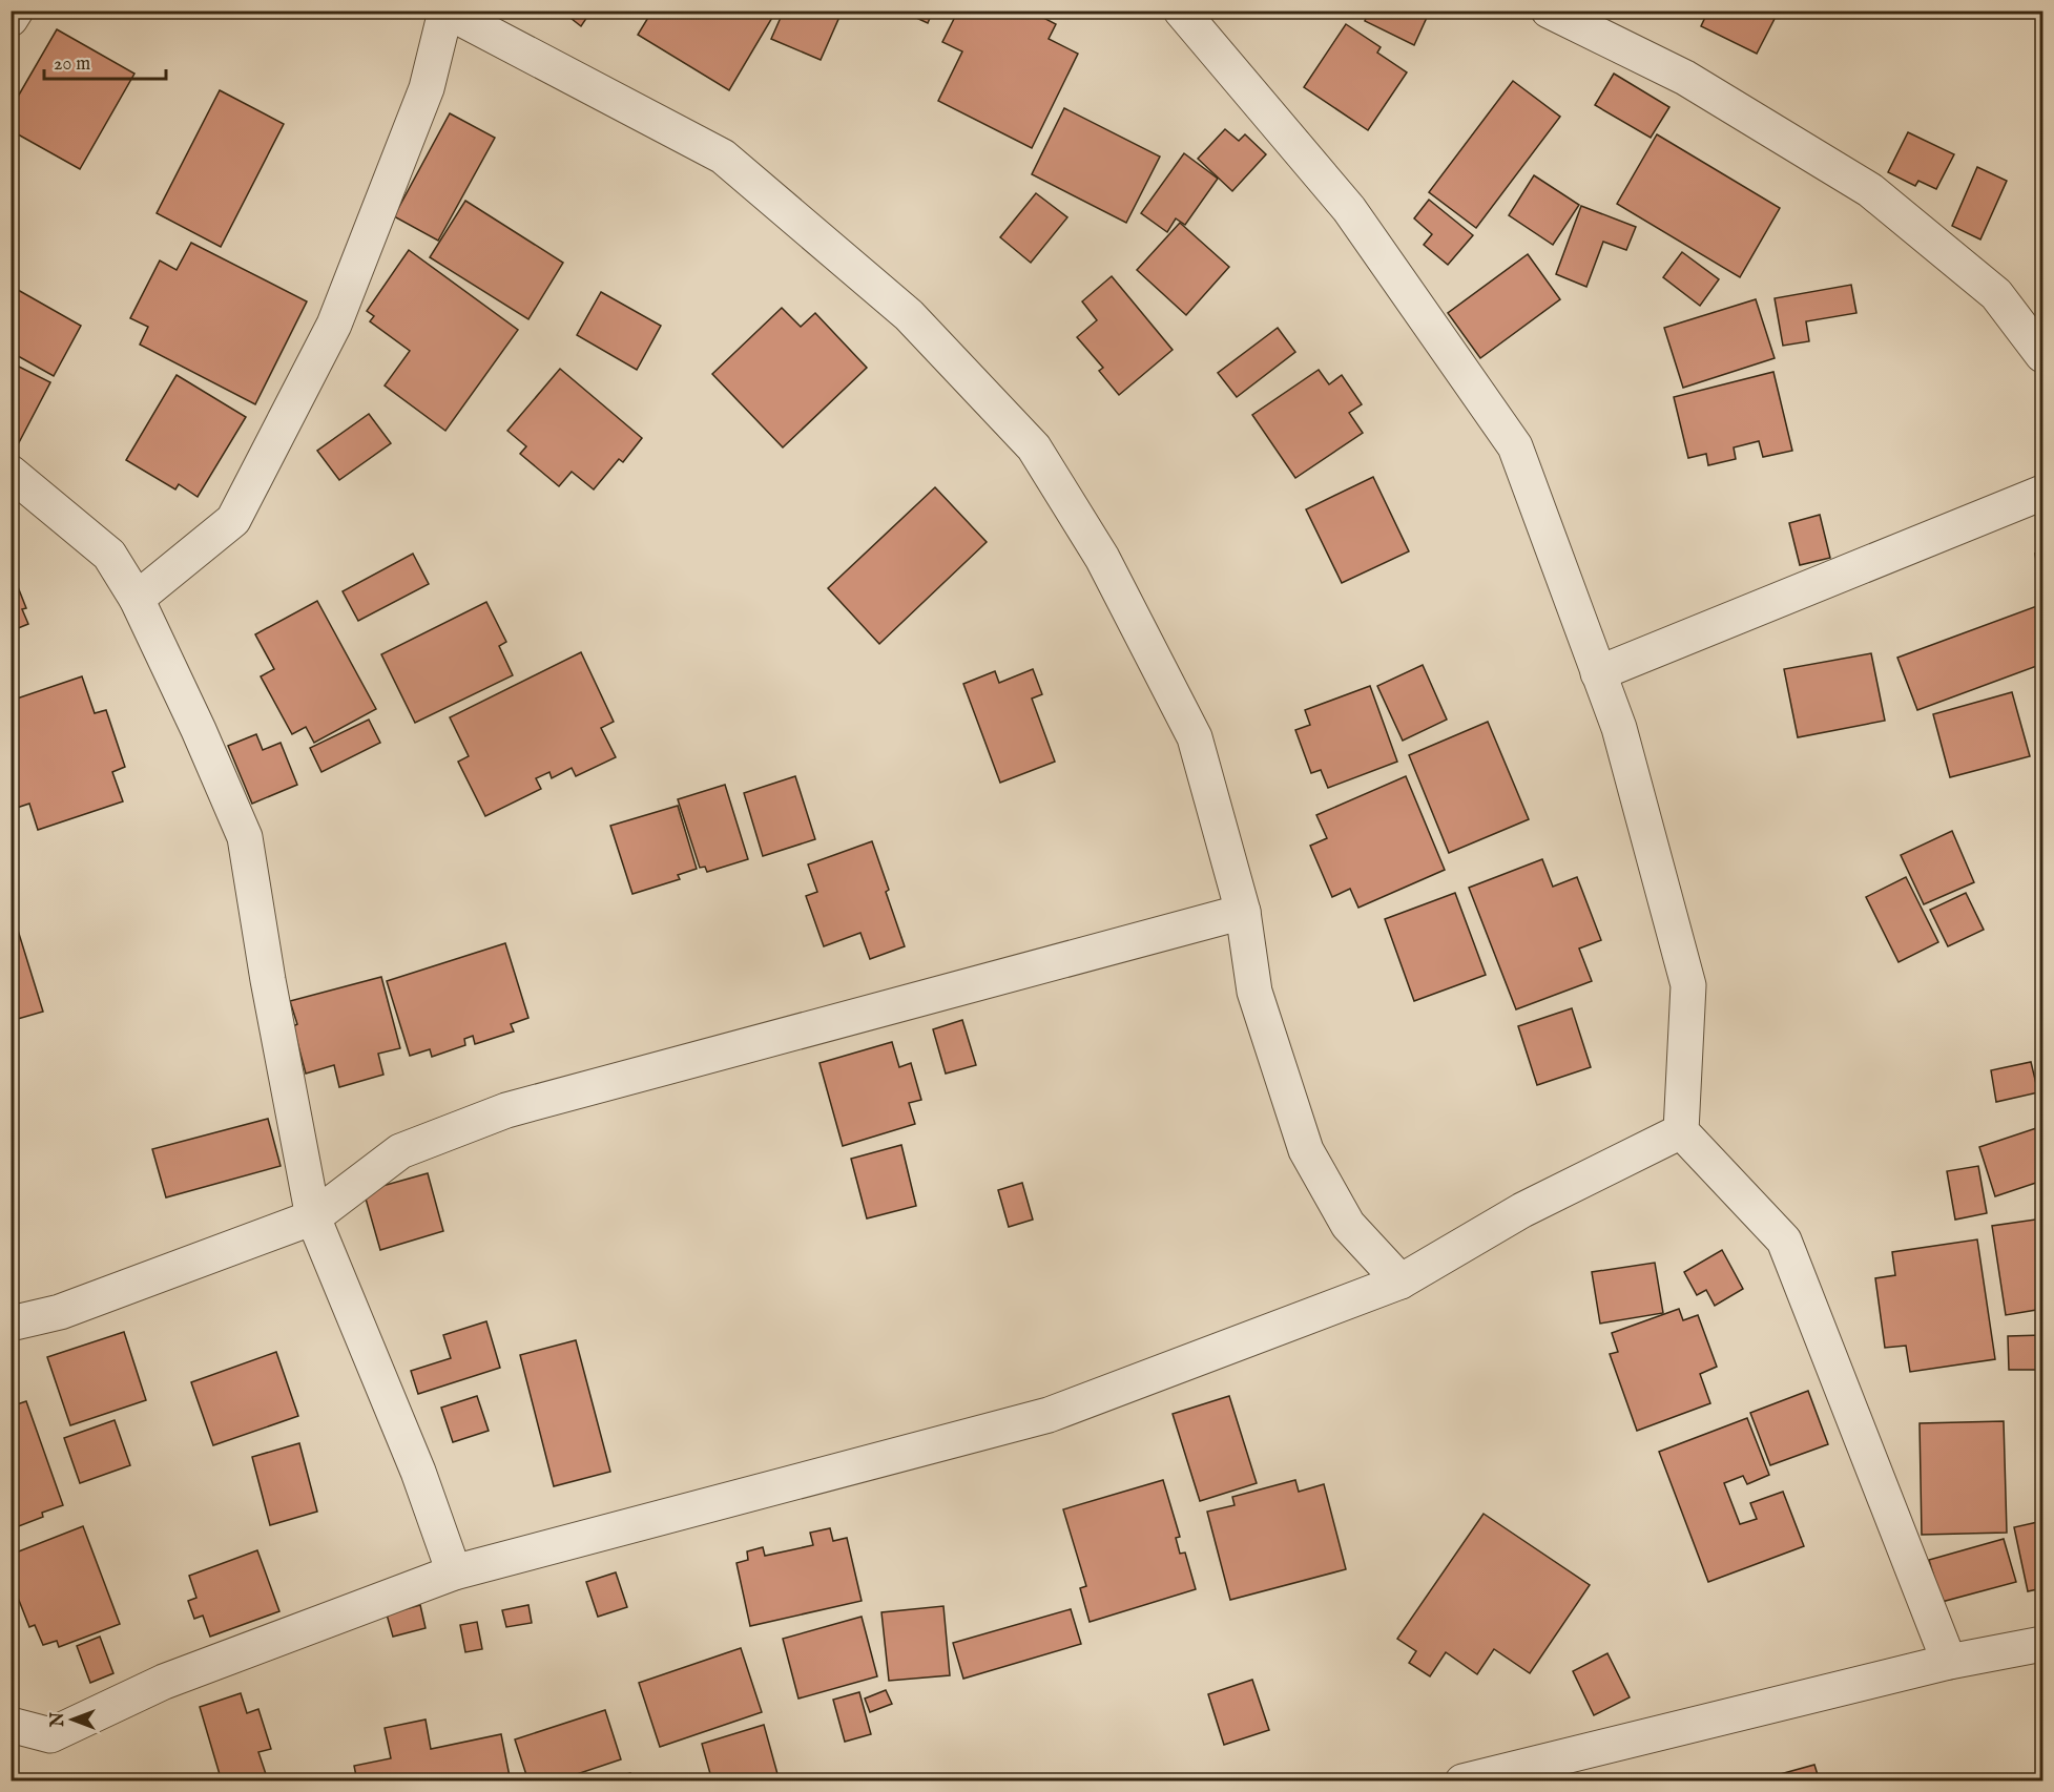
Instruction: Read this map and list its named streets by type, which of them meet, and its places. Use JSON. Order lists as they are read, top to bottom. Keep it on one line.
{"scale_bar":"20 m","north":"left"}
